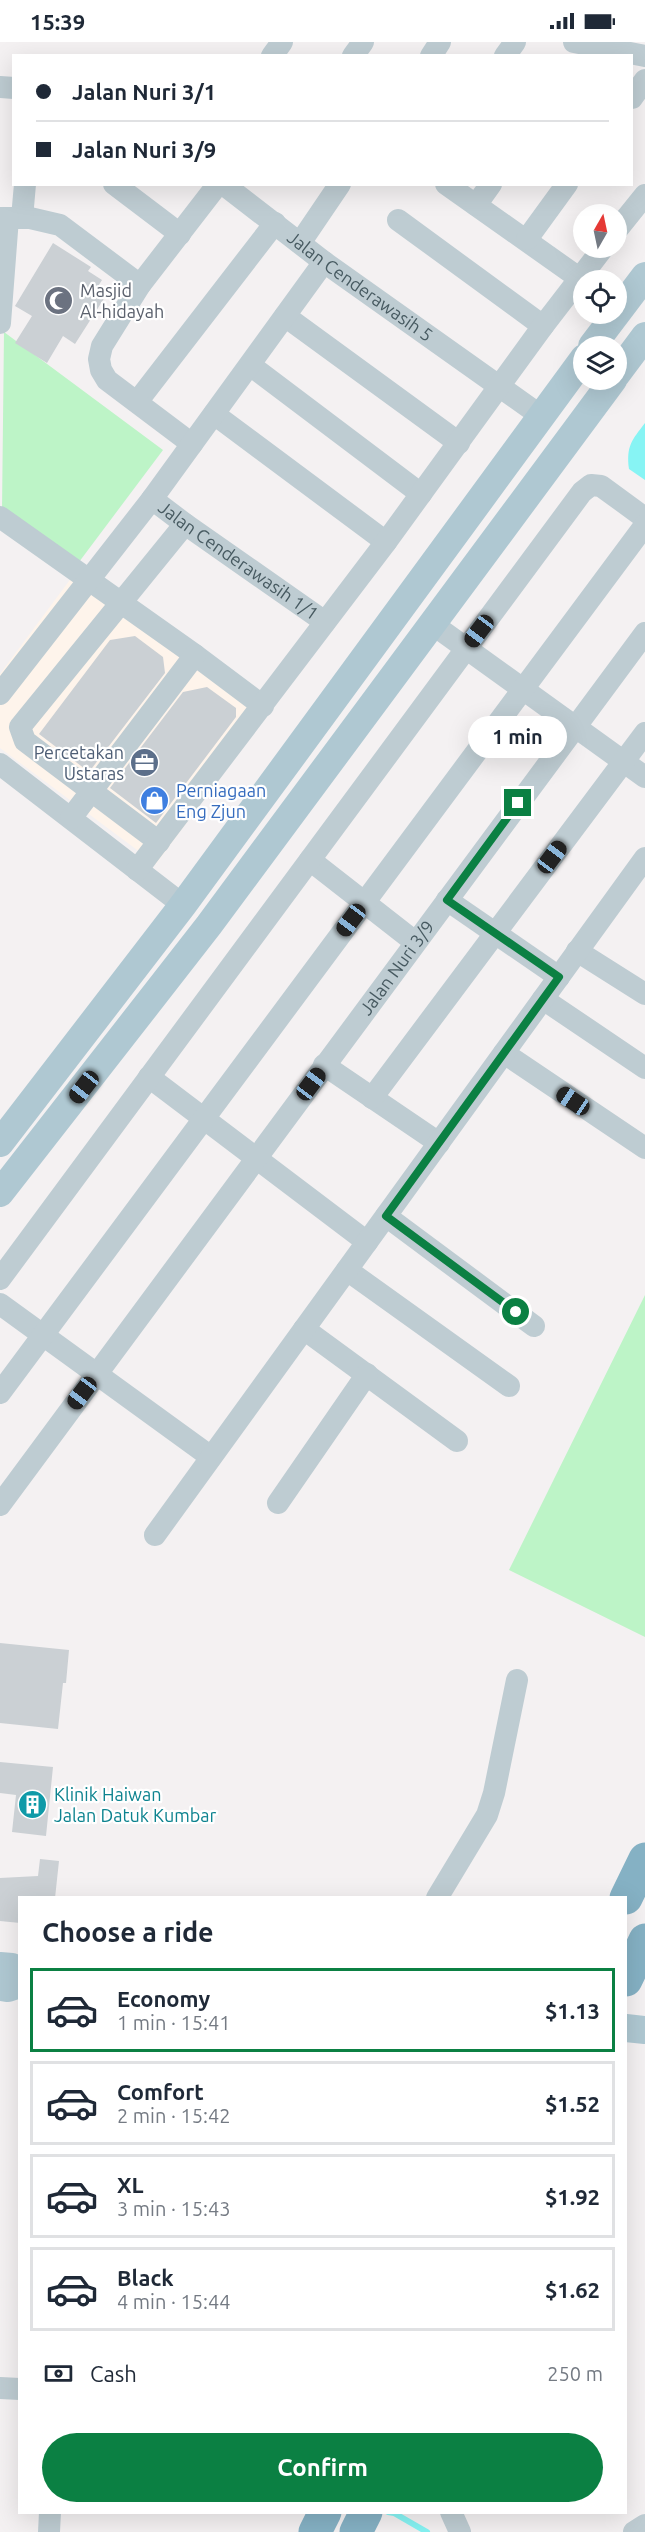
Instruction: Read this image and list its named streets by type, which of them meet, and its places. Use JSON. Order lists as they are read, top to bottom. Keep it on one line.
{"streets":{"street":["Jalan Cenderawasih 5","Jalan Cenderawasih 1/1","Jalan Nuri 3/9"]},"places":{"mosque":["Masjid Al-hidayah"],"office":["Percetakan Ustaras"],"shop":["Perniagaan Eng Zjun"],"building":["Klinik Haiwan Jalan Datuk Kumbar"]},"north":"top","page":{"status":"15:39","banner":["Jalan Nuri 3/1","Jalan Nuri 3/9"],"bubble":"1 min","heading":"Choose a ride","list":[{"name":"Economy","note":"1 min · 15:41","value":"$1.13"},{"name":"Comfort","note":"2 min · 15:42","value":"$1.52"},{"name":"XL","note":"3 min · 15:43","value":"$1.92"},{"name":"Black","note":"4 min · 15:44","value":"$1.62"}],"pay":["Cash","250 m"],"buttons":"Confirm"}}
